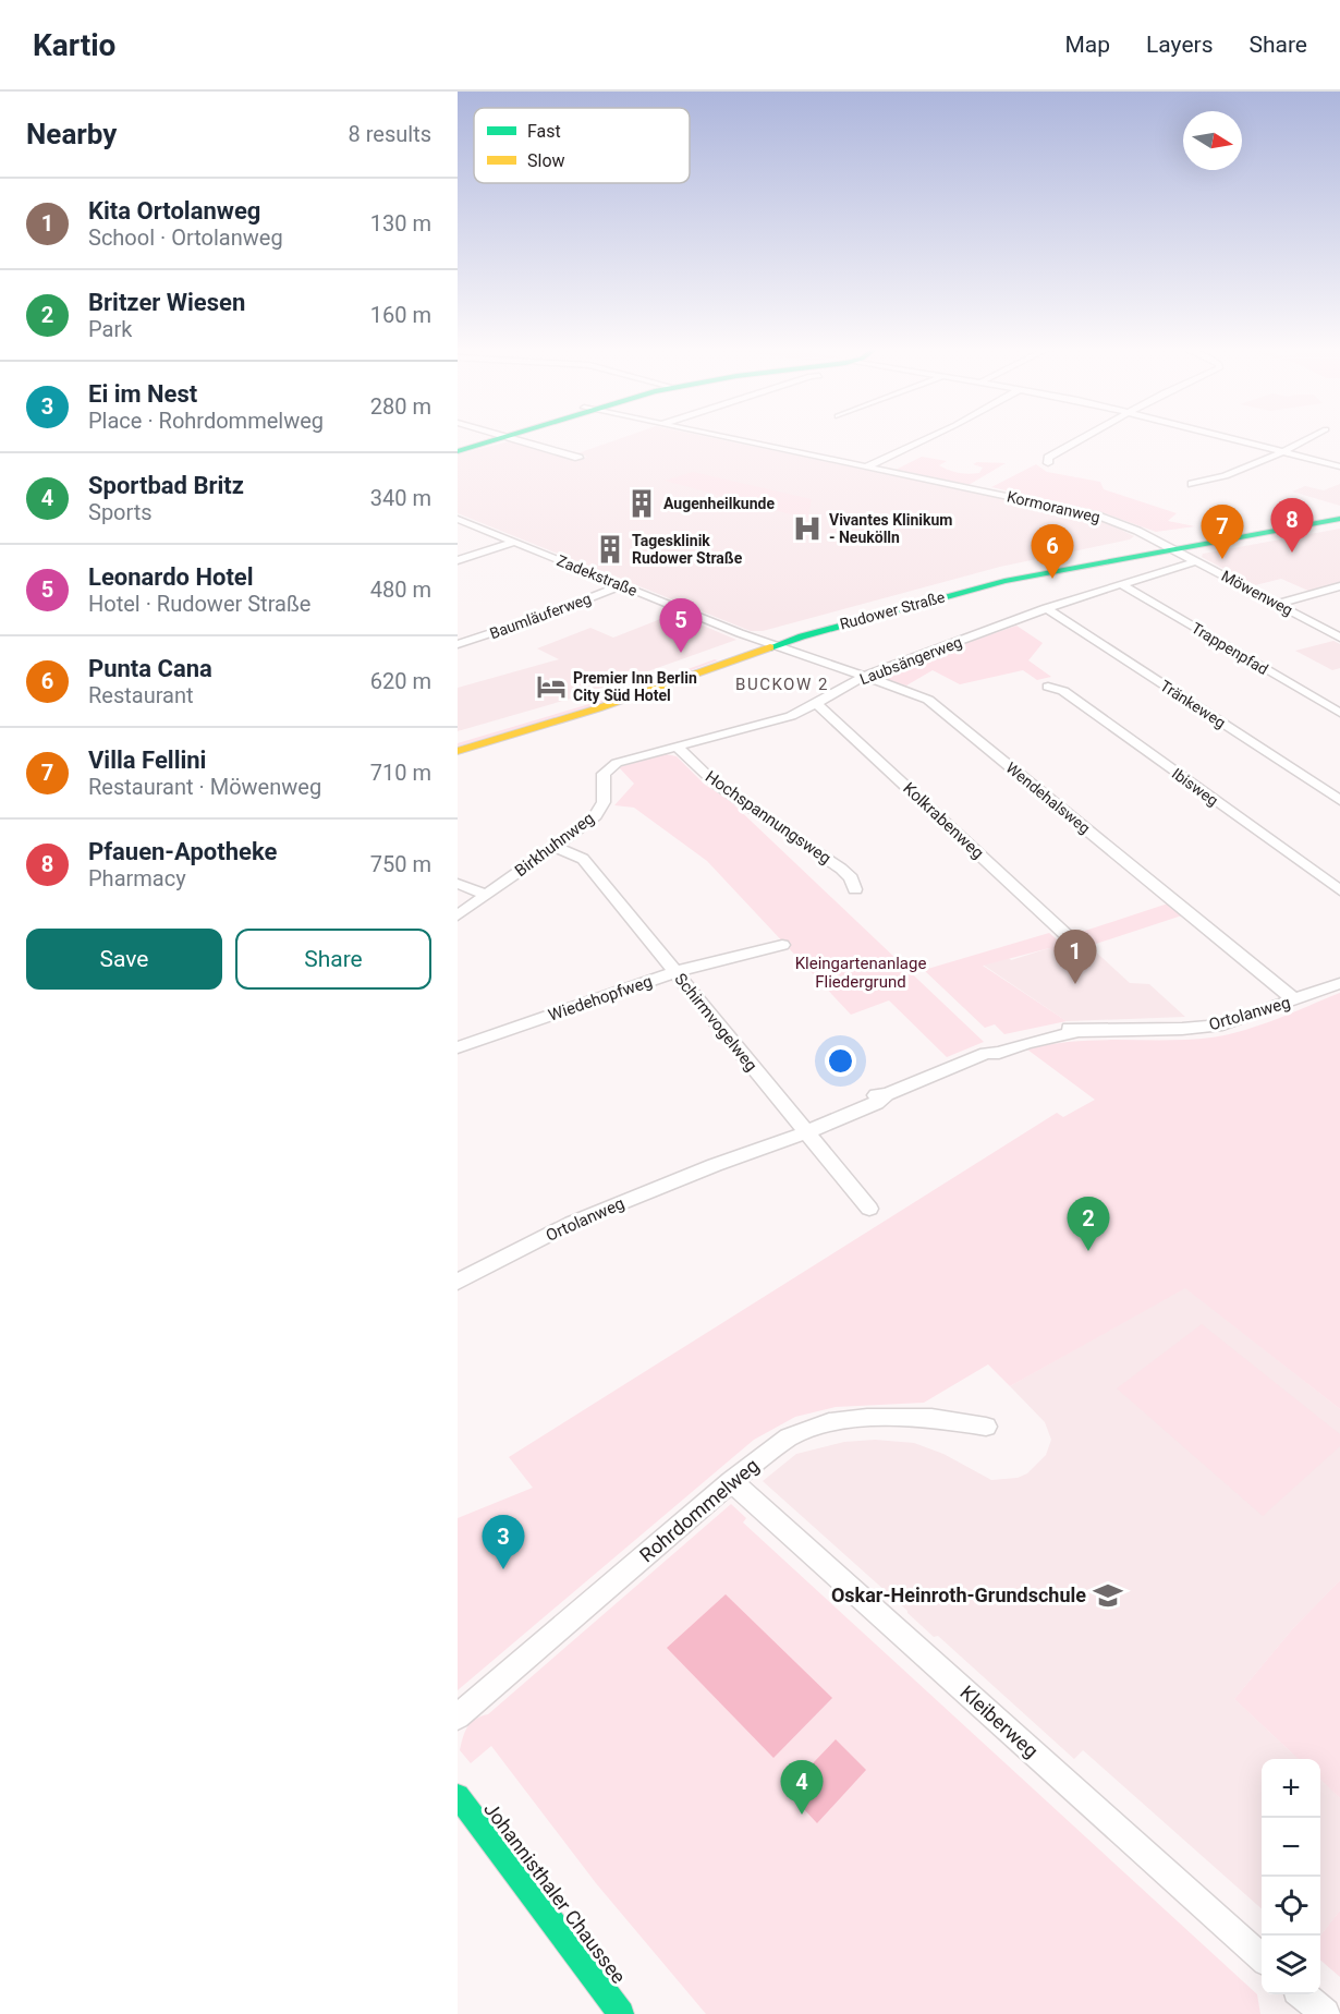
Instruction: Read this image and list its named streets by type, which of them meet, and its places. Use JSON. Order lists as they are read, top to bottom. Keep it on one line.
{"streets":{"main road":["Rudower Straße","Johannisthaler Chaussee"],"street":["Kormoranweg","Zadekstraße","Möwenweg","Baumläuferweg","Trappenpfad","Laubsängerweg","Tränkeweg","Ibisweg","Wendehalsweg","Hochspannungsweg","Kolkrabenweg","Birkhuhnweg","Wiedehopfweg","Ortolanweg","Schirmvogelweg","Rohrdommelweg","Kleiberweg"]},"crossings":[["Kormoranweg","Möwenweg"],["Kormoranweg","Rudower Straße"],["Zadekstraße","Rudower Straße"],["Zadekstraße","Baumläuferweg"],["Zadekstraße","Wendehalsweg"],["Möwenweg","Rudower Straße"],["Möwenweg","Laubsängerweg"],["Rudower Straße","Wendehalsweg"],["Trappenpfad","Laubsängerweg"],["Laubsängerweg","Tränkeweg"],["Laubsängerweg","Wendehalsweg"],["Laubsängerweg","Hochspannungsweg"],["Laubsängerweg","Kolkrabenweg"],["Laubsängerweg","Birkhuhnweg"],["Wendehalsweg","Ortolanweg"],["Birkhuhnweg","Schirmvogelweg"],["Wiedehopfweg","Schirmvogelweg"],["Ortolanweg","Schirmvogelweg"],["Rohrdommelweg","Kleiberweg"]],"districts":["BUCKOW 2"],"parks":["Kleingartenanlage Fliedergrund"],"places":{"building":["Augenheilkunde","Tagesklinik Rudower Straße"],"hospital":["Vivantes Klinikum - Neukölln"],"hotel":["Premier Inn Berlin City Süd Hotel"],"school or university":["Oskar-Heinroth-Grundschule"]},"legend":["Fast","Slow"],"north":"right","page":{"header":"Kartio","nav":["Map","Layers","Share"],"heading":["Nearby","8 results"],"list":[{"mark":"1","name":"Kita Ortolanweg","note":"School · Ortolanweg","value":"130 m"},{"mark":"2","name":"Britzer Wiesen","note":"Park","value":"160 m"},{"mark":"3","name":"Ei im Nest","note":"Place · Rohrdommelweg","value":"280 m"},{"mark":"4","name":"Sportbad Britz","note":"Sports","value":"340 m"},{"mark":"5","name":"Leonardo Hotel","note":"Hotel · Rudower Straße","value":"480 m"},{"mark":"6","name":"Punta Cana","note":"Restaurant","value":"620 m"},{"mark":"7","name":"Villa Fellini","note":"Restaurant · Möwenweg","value":"710 m"},{"mark":"8","name":"Pfauen-Apotheke","note":"Pharmacy","value":"750 m"}],"pins":["8","7","6","5","1","2","3","4"],"buttons":["Save","Share"],"map_buttons":["+","−"]}}
